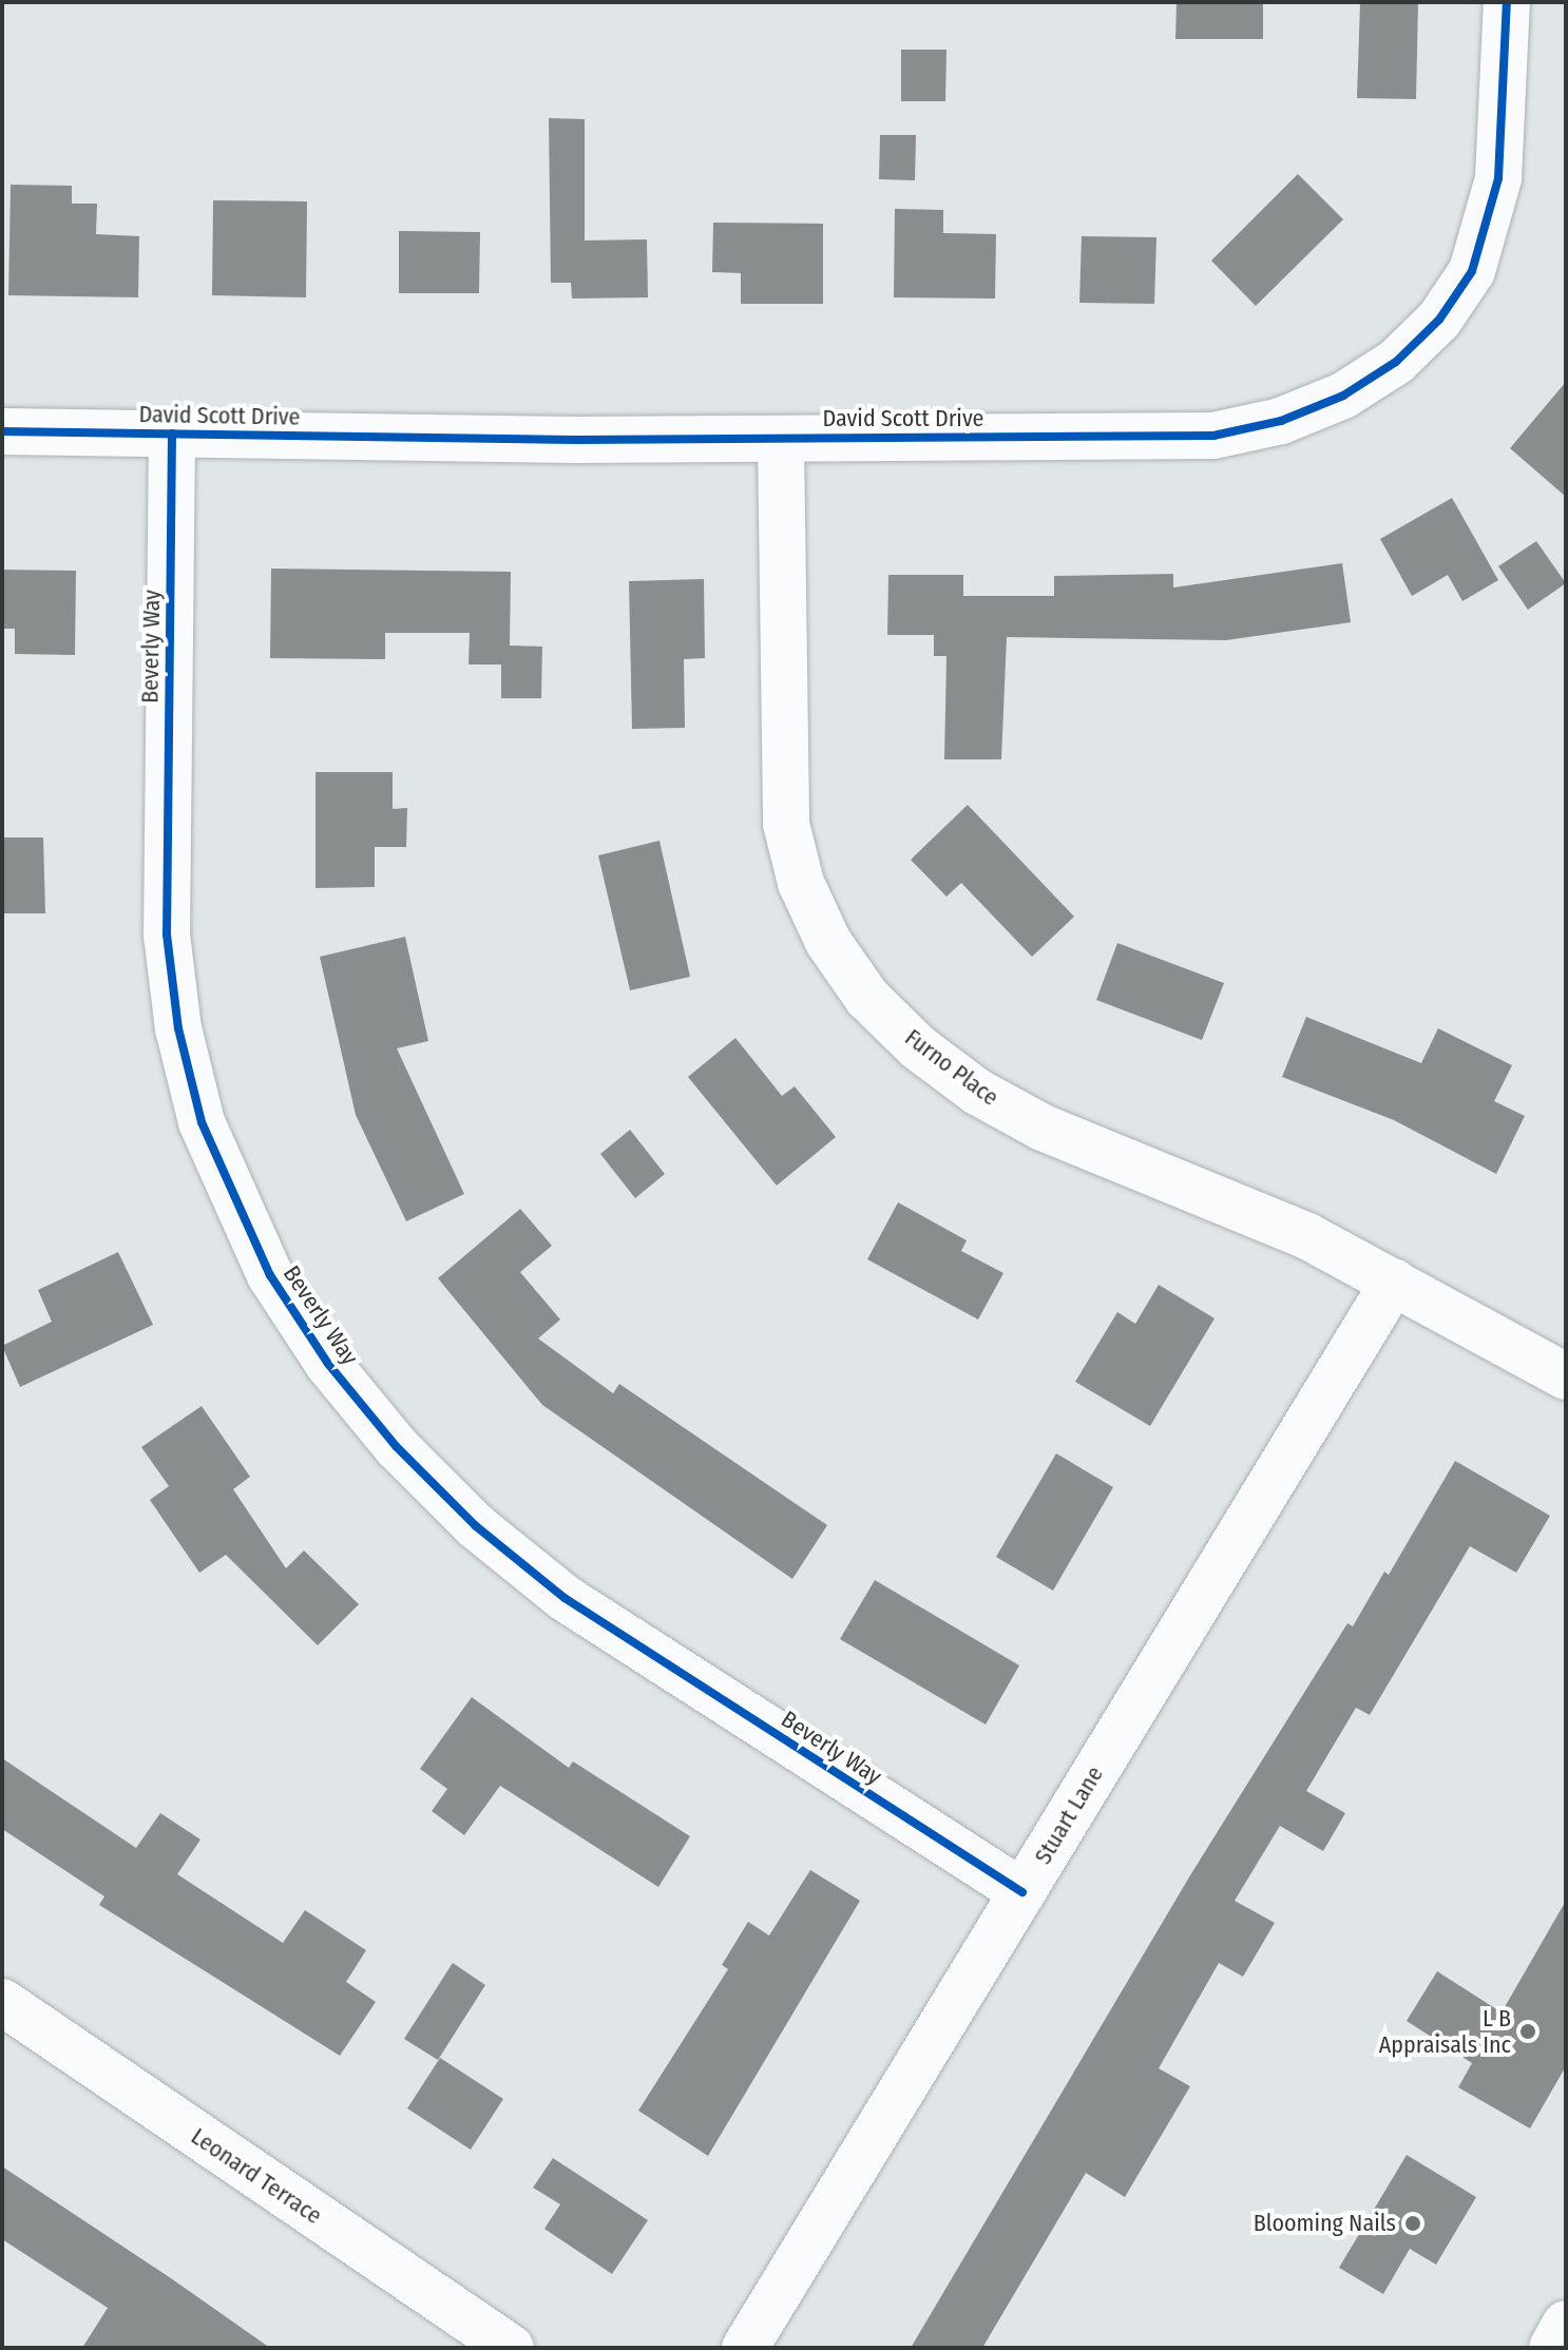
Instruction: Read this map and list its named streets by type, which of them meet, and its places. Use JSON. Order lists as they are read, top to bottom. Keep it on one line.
{"streets":{"street":["David Scott Drive","Beverly Way","Furno Place","Stuart Lane","Leonard Terrace"]},"crossings":[["David Scott Drive","Beverly Way"],["David Scott Drive","Furno Place"],["Beverly Way","Stuart Lane"],["Furno Place","Stuart Lane"]],"places":["L B Appraisals Inc","Blooming Nails"]}
